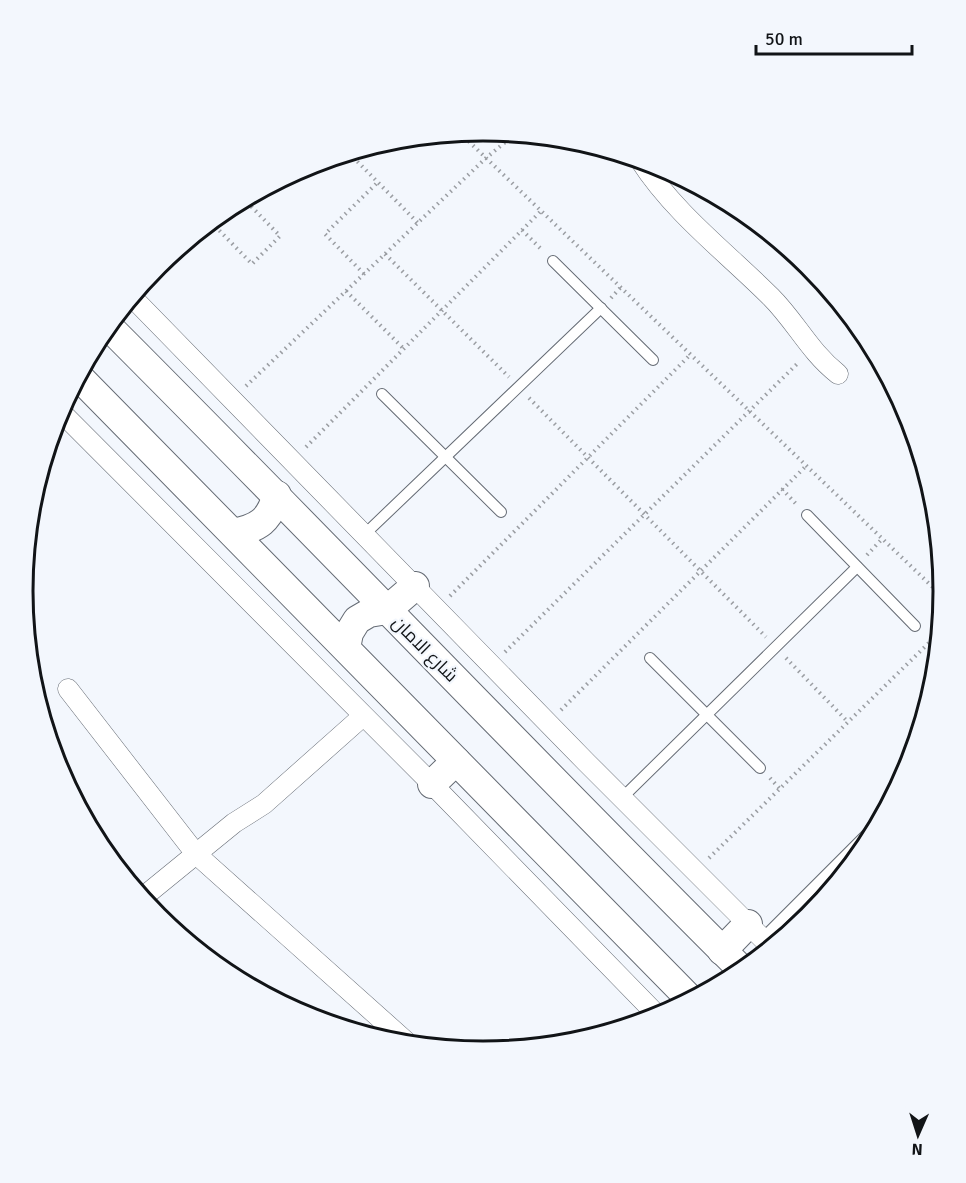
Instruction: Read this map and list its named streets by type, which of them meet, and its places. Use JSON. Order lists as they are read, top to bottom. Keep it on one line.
{"streets":{"street":["شارع الامان"]},"scale_bar":"50 m","north":"bottom"}
